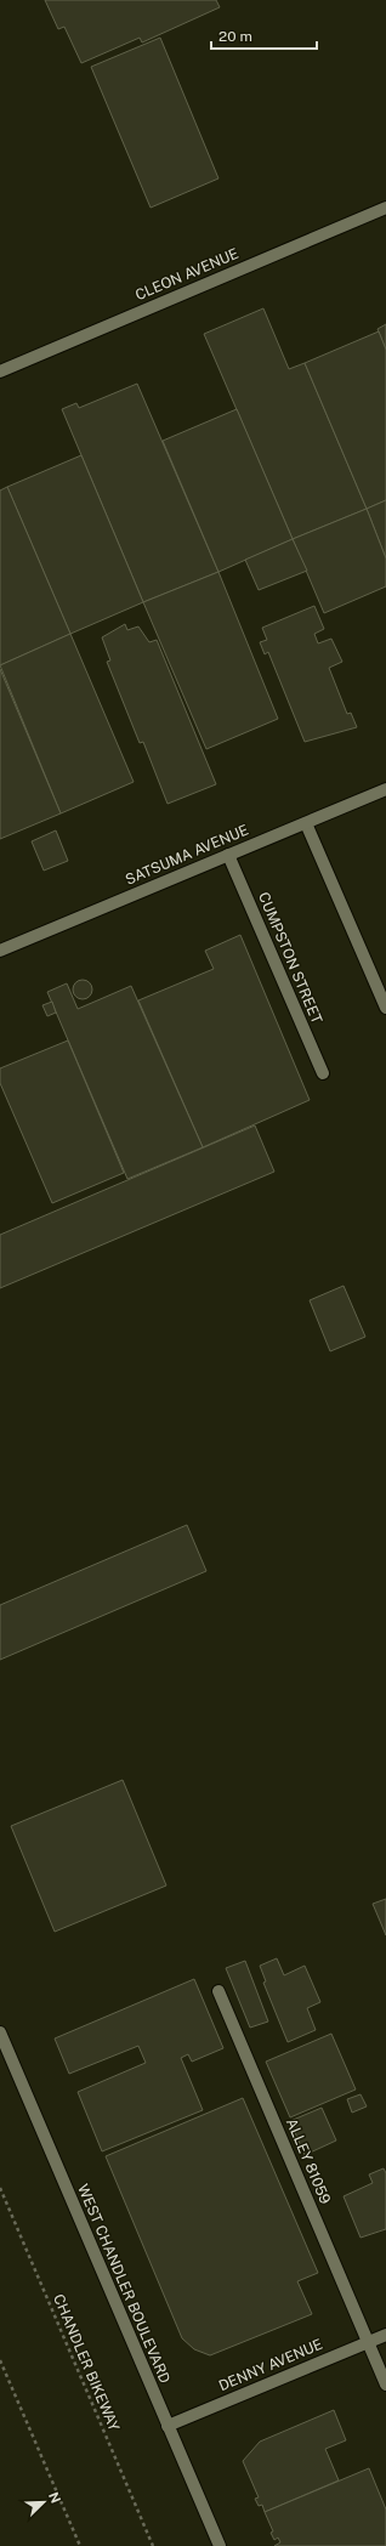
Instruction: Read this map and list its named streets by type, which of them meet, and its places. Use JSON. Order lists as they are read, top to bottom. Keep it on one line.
{"streets":{"street":["CLEON AVENUE","SATSUMA AVENUE","CUMPSTON STREET","ALLEY 81059","WEST CHANDLER BOULEVARD","DENNY AVENUE"],"path":["CHANDLER BIKEWAY"]},"crossings":[["SATSUMA AVENUE","CUMPSTON STREET"],["ALLEY 81059","DENNY AVENUE"],["WEST CHANDLER BOULEVARD","DENNY AVENUE"]],"scale_bar":"20 m","north":"top right"}
